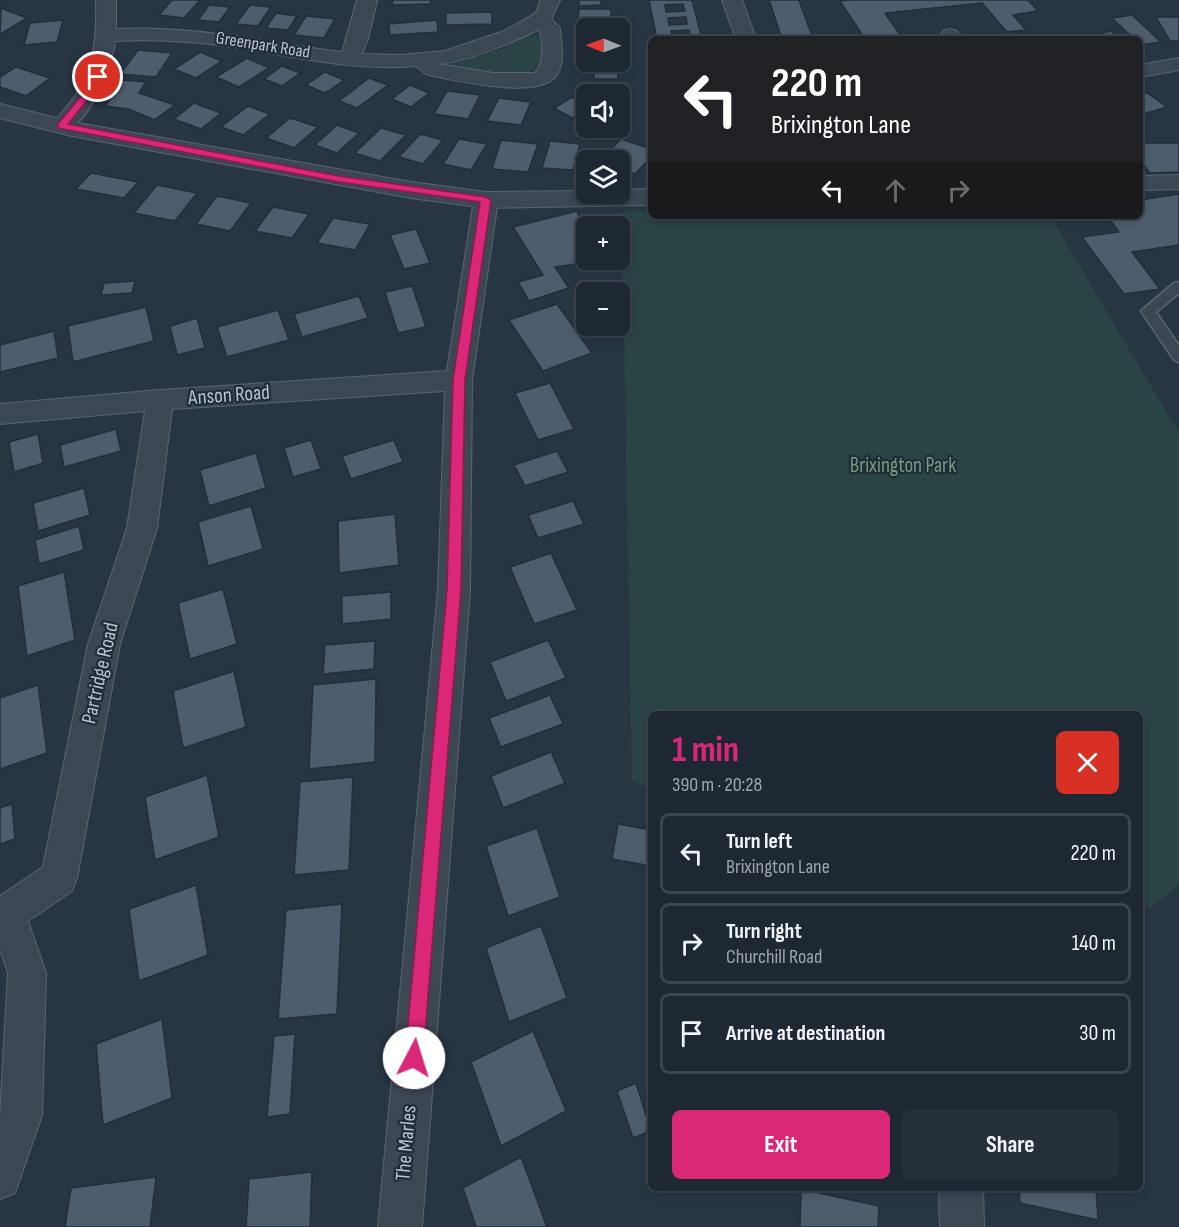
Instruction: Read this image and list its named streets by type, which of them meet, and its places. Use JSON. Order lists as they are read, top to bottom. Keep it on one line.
{"streets":{"street":["Greenpark Road","Anson Road","Partridge Road","The Marles"]},"crossings":[["Anson Road","Partridge Road"],["Anson Road","The Marles"]],"parks":["Brixington Park"],"north":"left","page":{"map_buttons":["+","−"],"turn":["220 m","Brixington Lane"],"heading":["1 min","390 m · 20:28"],"list":[{"name":"Turn left","note":"Brixington Lane","value":"220 m"},{"name":"Turn right","note":"Churchill Road","value":"140 m"},{"name":"Arrive at destination","value":"30 m"}],"buttons":["Exit","Share"]}}
